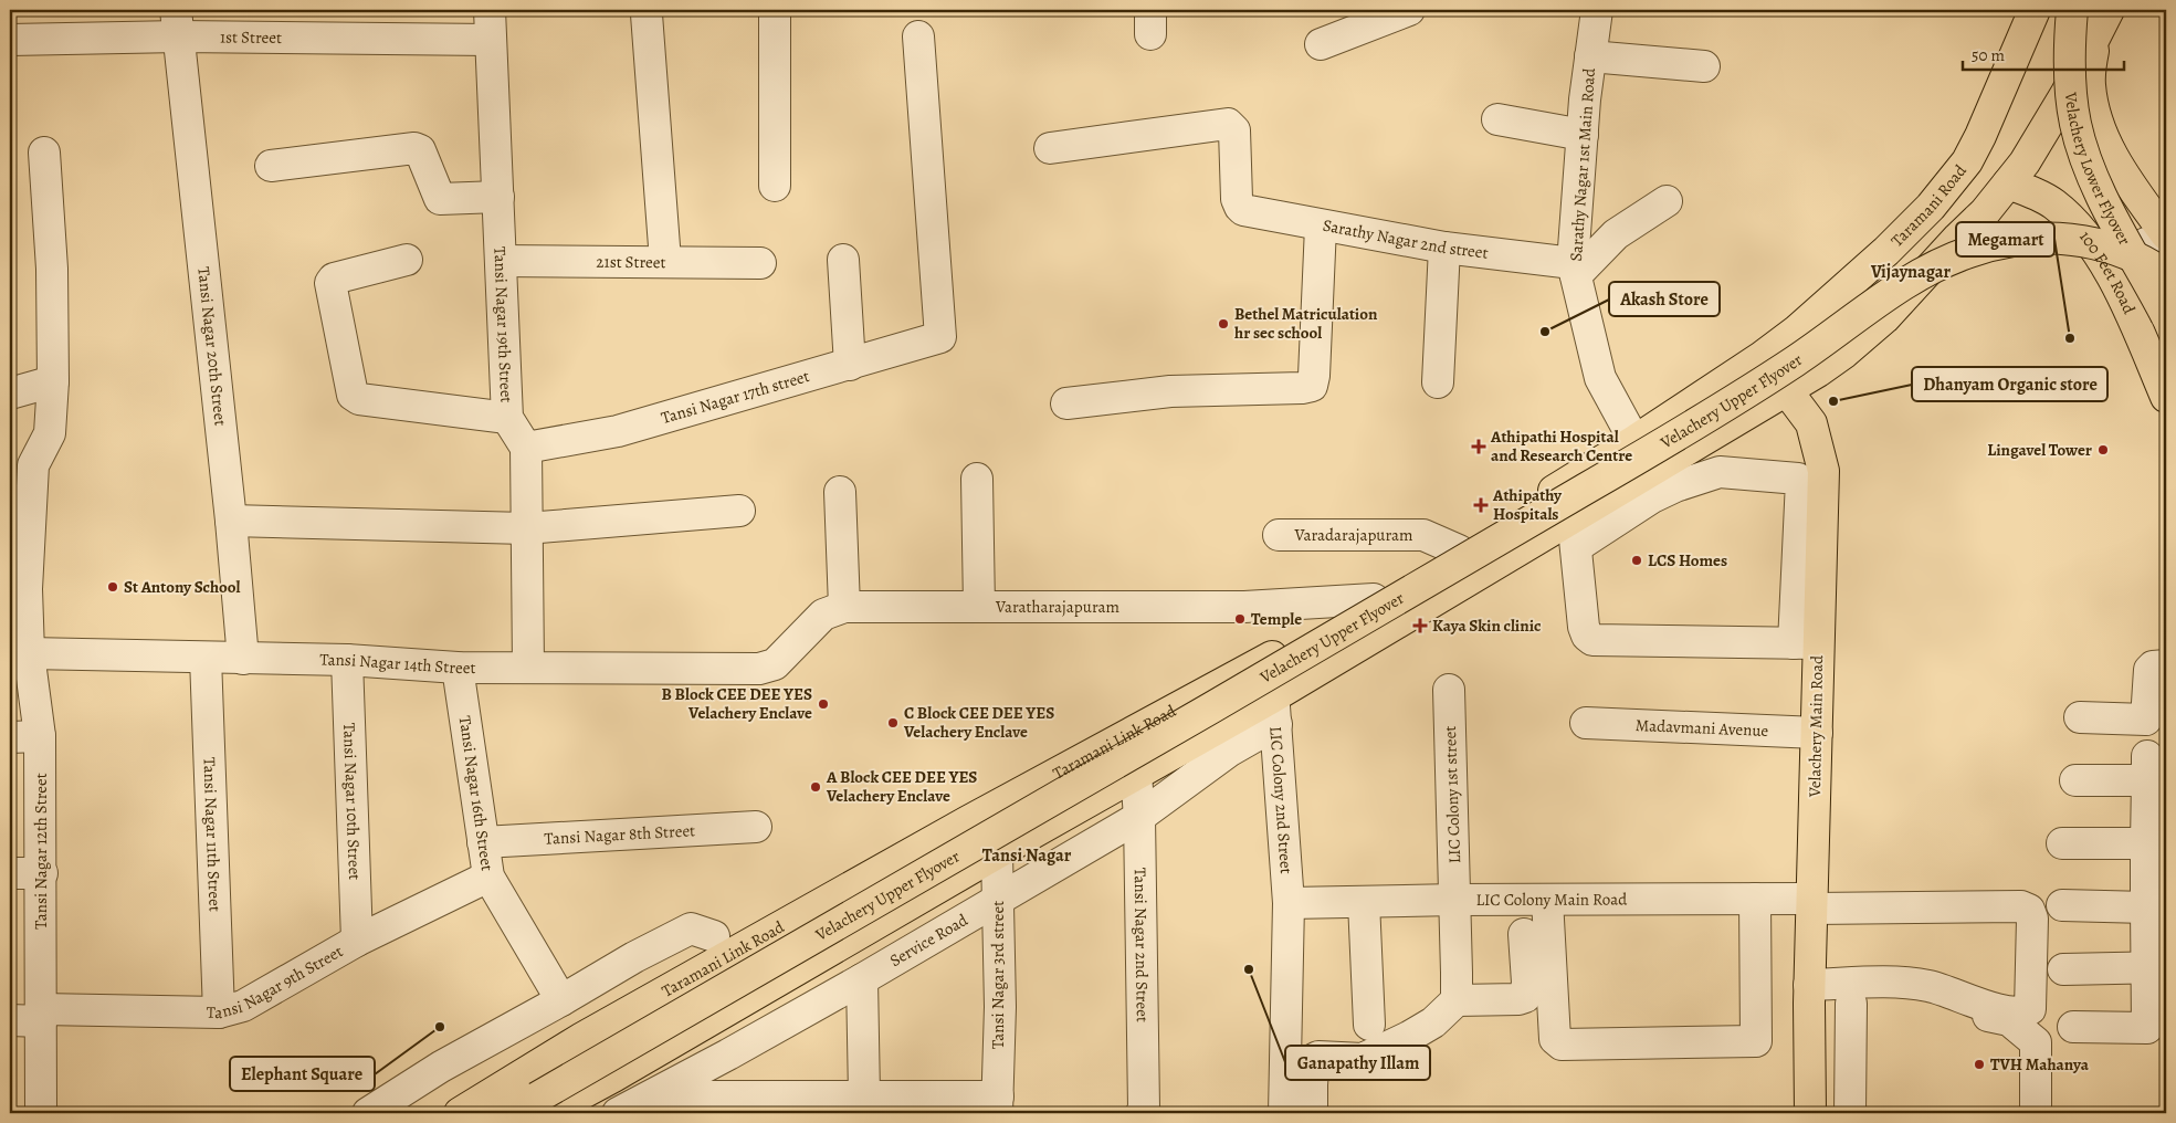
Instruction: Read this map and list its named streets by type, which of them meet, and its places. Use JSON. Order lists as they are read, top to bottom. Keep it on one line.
{"streets":{"main road":["Velachery Lower Flyover","Taramani Road","100 Feet Road","Velachery Upper Flyover","Velachery Main Road","Taramani Link Road"],"street":["1st Street","Sarathy Nagar 1st Main Road","Sarathy Nagar 2nd street","21st Street","Tansi Nagar 19th Street","Tansi Nagar 20th Street","Tansi Nagar 17th street","Varadarajapuram","Varatharajapuram","Tansi Nagar 14th Street","Madavmani Avenue","Tansi Nagar 16th Street","LIC Colony 1st street","Tansi Nagar 10th Street","LIC Colony 2nd Street","Tansi Nagar 8th Street","Tansi Nagar 11th Street","Tansi Nagar 12th Street","LIC Colony Main Road","Service Road","Tansi Nagar 2nd Street","Tansi Nagar 3rd street","Tansi Nagar 9th Street"]},"crossings":[["1st Street","Tansi Nagar 19th Street"],["1st Street","Tansi Nagar 20th Street"],["Sarathy Nagar 1st Main Road","Sarathy Nagar 2nd street"],["Sarathy Nagar 1st Main Road","Taramani Link Road"],["Taramani Road","Velachery Main Road"],["Taramani Road","Taramani Link Road"],["21st Street","Tansi Nagar 19th Street"],["Tansi Nagar 19th Street","Tansi Nagar 17th street"],["Tansi Nagar 20th Street","Tansi Nagar 14th Street"],["Varadarajapuram","Taramani Link Road"],["Varatharajapuram","Tansi Nagar 14th Street"],["Varatharajapuram","Taramani Link Road"],["Tansi Nagar 14th Street","Tansi Nagar 16th Street"],["Tansi Nagar 14th Street","Tansi Nagar 10th Street"],["Tansi Nagar 14th Street","Tansi Nagar 11th Street"],["Tansi Nagar 14th Street","Tansi Nagar 12th Street"],["Velachery Main Road","Madavmani Avenue"],["Velachery Main Road","Taramani Link Road"],["Velachery Main Road","LIC Colony Main Road"],["Tansi Nagar 16th Street","Tansi Nagar 8th Street"],["Tansi Nagar 16th Street","Tansi Nagar 9th Street"],["LIC Colony 1st street","LIC Colony Main Road"],["Tansi Nagar 10th Street","Tansi Nagar 9th Street"],["LIC Colony 2nd Street","LIC Colony Main Road"],["LIC Colony 2nd Street","Service Road"],["Tansi Nagar 11th Street","Tansi Nagar 9th Street"],["Tansi Nagar 12th Street","Tansi Nagar 9th Street"],["Service Road","Tansi Nagar 2nd Street"],["Service Road","Tansi Nagar 3rd street"]],"districts":["Vijaynagar","Tansi Nagar"],"places":{"other":["Bethel Matriculation hr sec school","Akash Store","Megamart","Dhanyam Organic store","Lingavel Tower","LCS Homes","St Antony School","Temple","B Block CEE DEE YES Velachery Enclave","C Block CEE DEE YES Velachery Enclave","A Block CEE DEE YES Velachery Enclave","Ganapathy Illam","Elephant Square","TVH Mahanya"],"health":["Athipathi Hospital and Research Centre","Athipathy Hospitals","Kaya Skin clinic"]},"scale_bar":"50 m"}
